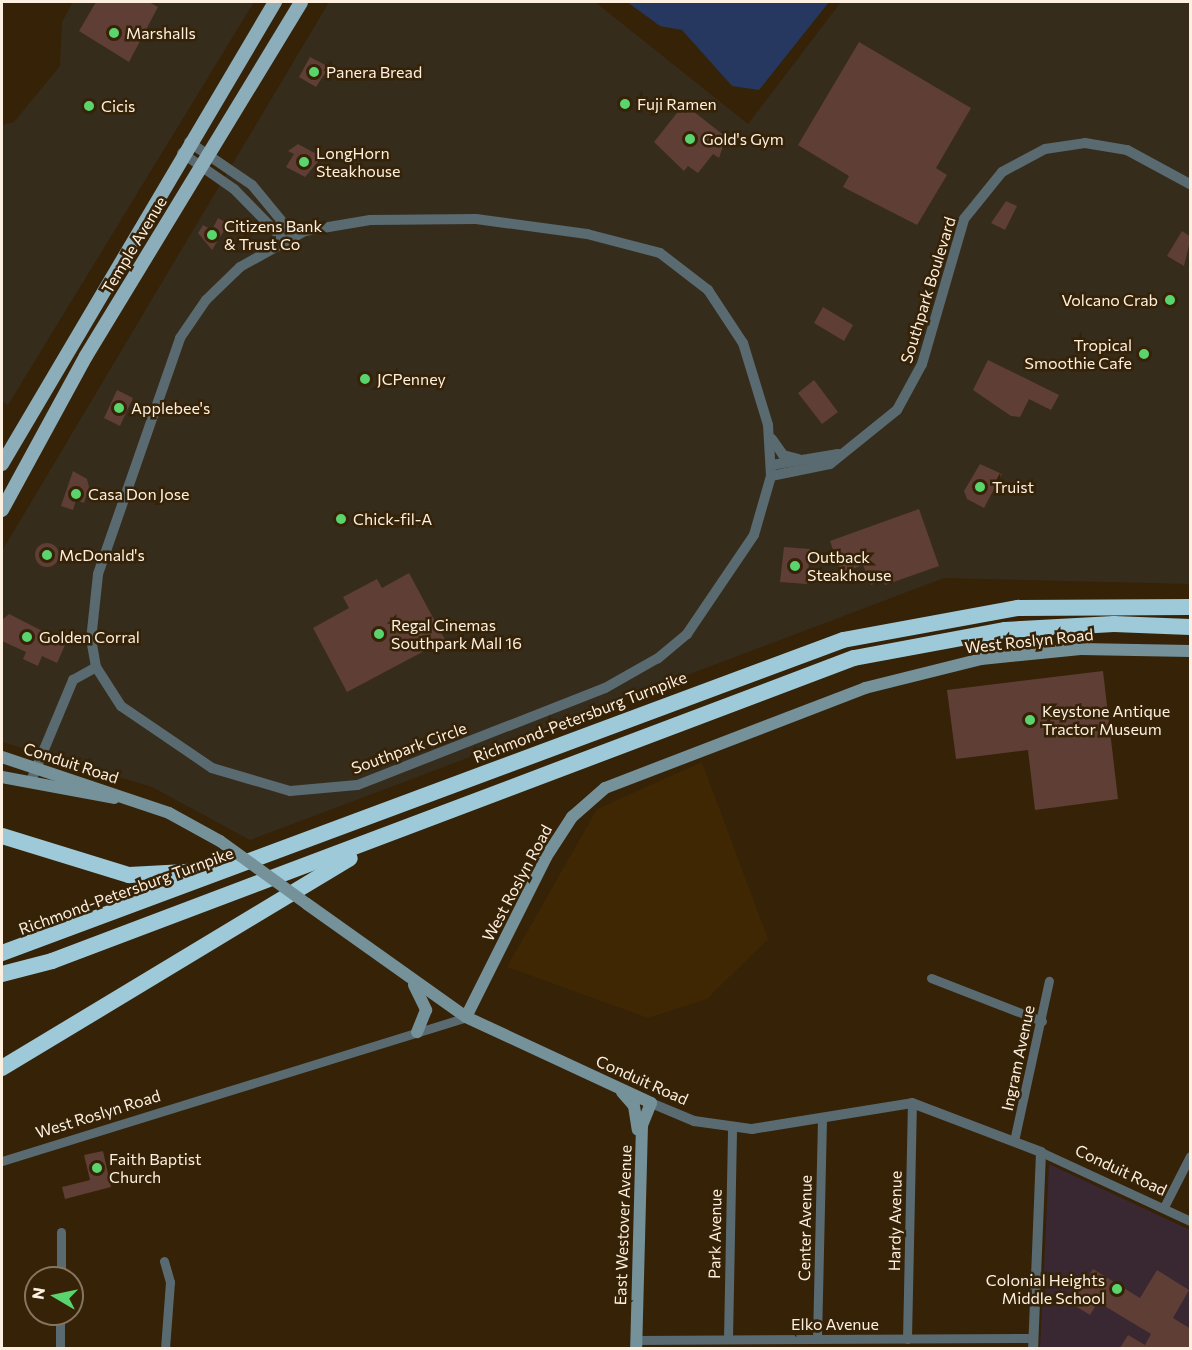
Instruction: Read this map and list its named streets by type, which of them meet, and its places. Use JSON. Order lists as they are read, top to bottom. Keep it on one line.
{"streets":{"highway":["Richmond-Petersburg Turnpike"],"main road":["Temple Avenue","West Roslyn Road","Conduit Road","East Westover Avenue"],"street":["Southpark Boulevard","Southpark Circle","Ingram Avenue","Hardy Avenue","Center Avenue","Park Avenue","Elko Avenue"]},"crossings":[["Southpark Boulevard","Southpark Circle"],["West Roslyn Road","Conduit Road"],["Conduit Road","Ingram Avenue"],["Conduit Road","Hardy Avenue"],["Conduit Road","East Westover Avenue"],["Conduit Road","Center Avenue"],["Conduit Road","Park Avenue"],["Hardy Avenue","Elko Avenue"],["East Westover Avenue","Elko Avenue"],["Center Avenue","Elko Avenue"],["Park Avenue","Elko Avenue"]],"places":["Marshalls","Panera Bread","Fuji Ramen","Cicis","Gold's Gym","LongHorn Steakhouse","Citizens Bank & Trust Co","Volcano Crab","Tropical Smoothie Cafe","JCPenney","Applebee's","Truist","Casa Don Jose","Chick-fil-A","McDonald's","Outback Steakhouse","Regal Cinemas Southpark Mall 16","Golden Corral","Keystone Antique Tractor Museum","Faith Baptist Church","Colonial Heights Middle School"],"north":"left"}
